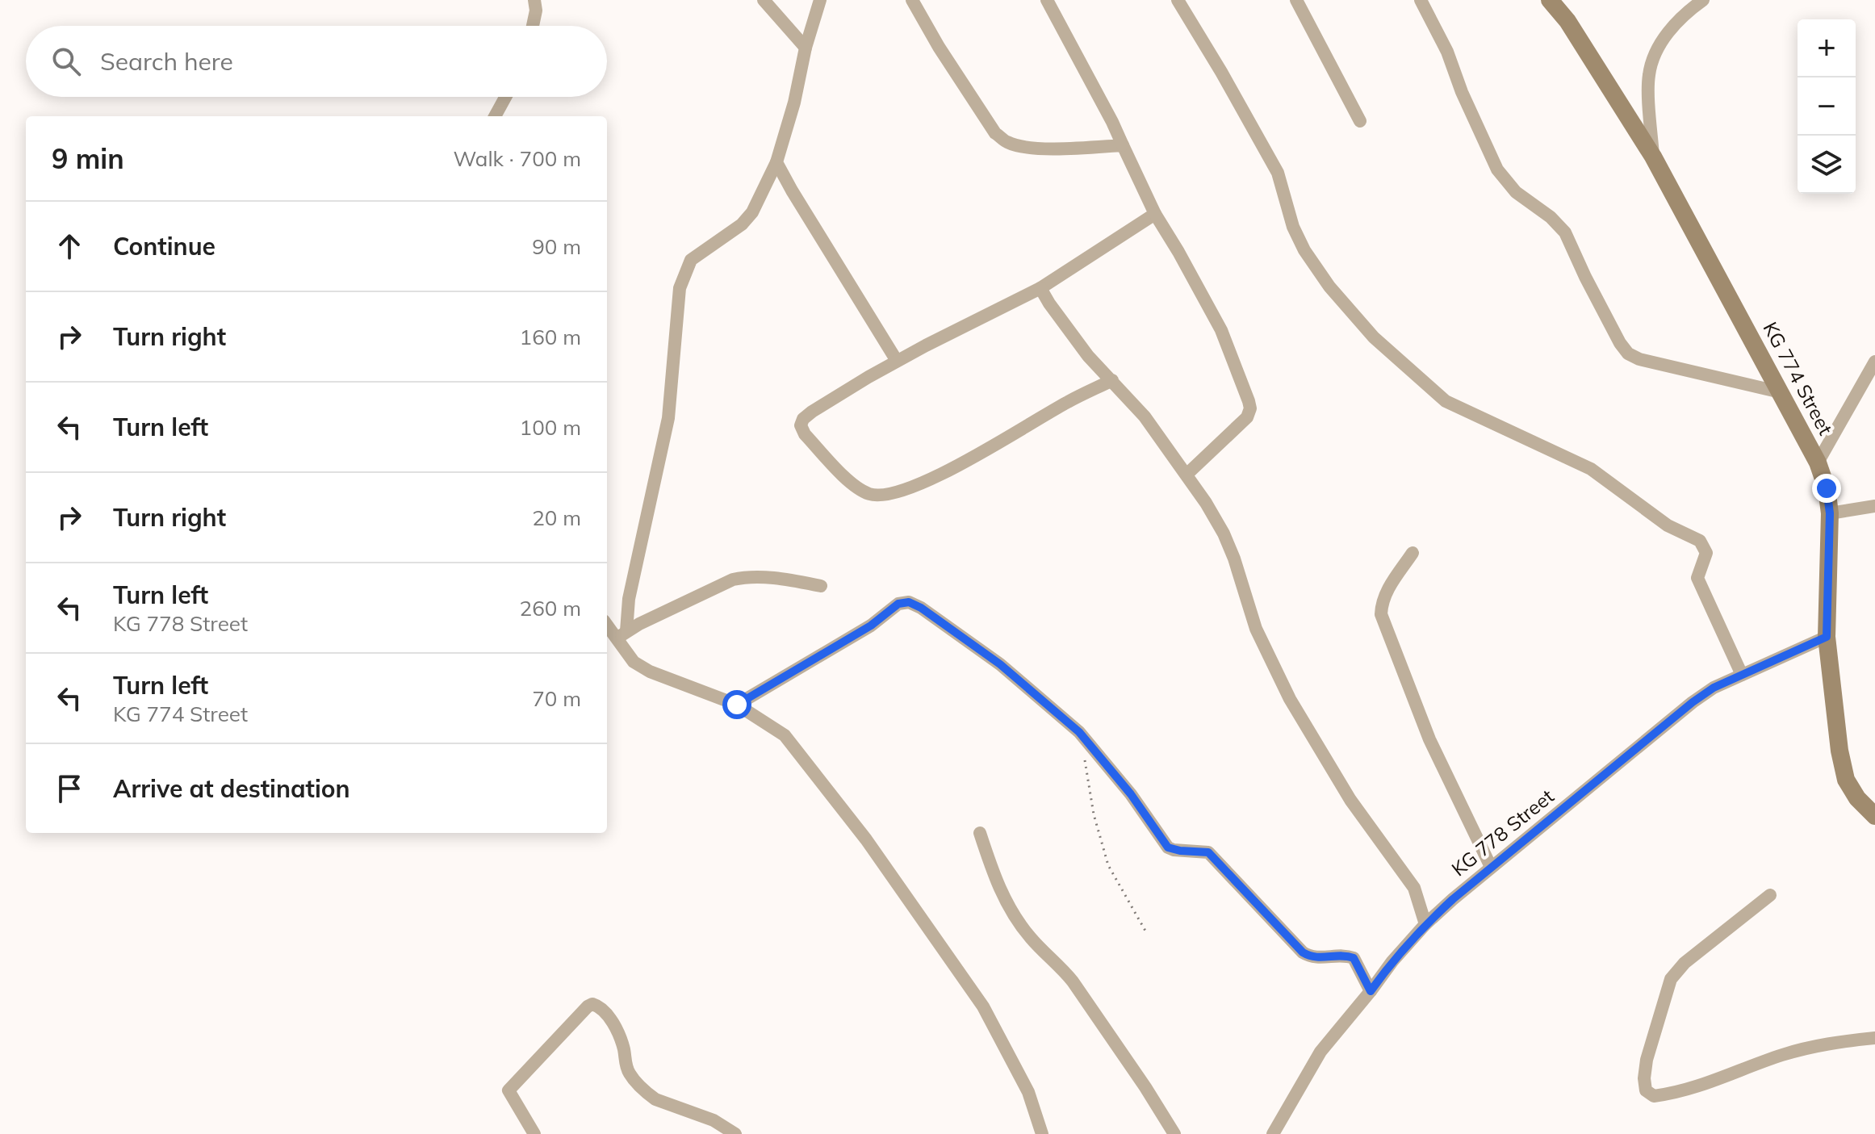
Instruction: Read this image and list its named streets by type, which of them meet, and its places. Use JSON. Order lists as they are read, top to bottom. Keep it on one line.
{"streets":{"street":["KG 774 Street","KG 778 Street"]},"crossings":[["KG 774 Street","KG 778 Street"]],"page":{"map_buttons":["+","−"],"search":"Search here","heading":["9 min","Walk · 700 m"],"list":[["Continue","90 m"],["Turn right","160 m"],["Turn left","100 m"],["Turn right","20 m"],["Turn left","KG 778 Street","260 m"],["Turn left","KG 774 Street","70 m"],"Arrive at destination"]}}
